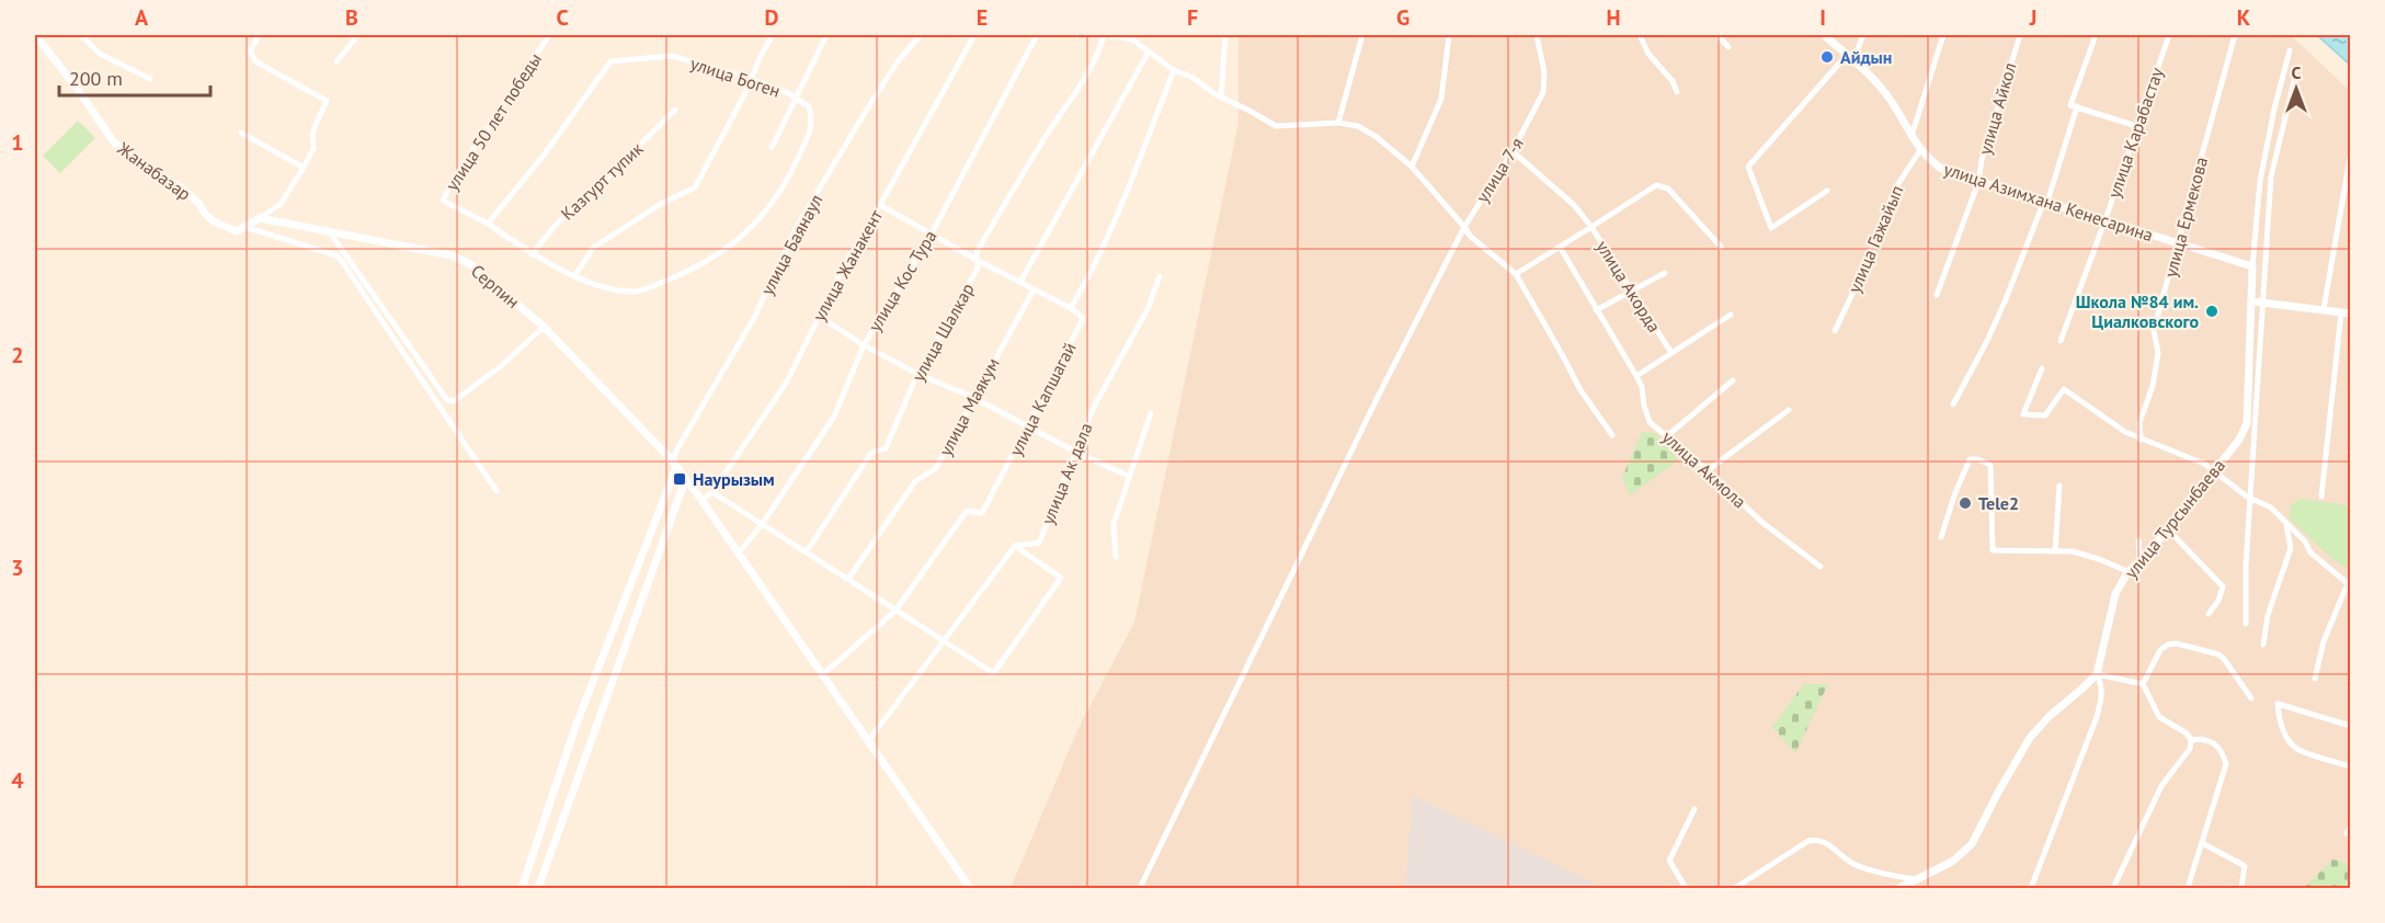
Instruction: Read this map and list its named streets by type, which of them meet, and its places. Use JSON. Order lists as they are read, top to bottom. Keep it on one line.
{"streets":{"street":["улица Боген","улица Айкол","улица 50 лет победы","улица Карабастау","улица 7-я","Жанабазар","Казгурт тупик","улица Азимхана Кенесарина","улица Ермекова","улица Гажайып","улица Баянаул","улица Жанакент","улица Кос Тура","Серпин","улица Акорда","улица Шалкар","улица Капшагай","улица Маякум","улица Акмола","улица Ак дала","улица Турсынбаева"]},"crossings":[["улица Боген","улица 50 лет победы"],["улица Боген","Казгурт тупик"],["улица Айкол","улица Азимхана Кенесарина"],["улица Карабастау","улица Азимхана Кенесарина"],["улица Азимхана Кенесарина","улица Ермекова"],["улица Азимхана Кенесарина","улица Гажайып"],["улица Азимхана Кенесарина","улица Турсынбаева"],["улица Баянаул","Серпин"],["улица Кос Тура","Серпин"],["Серпин","улица Капшагай"],["улица Акорда","улица Акмола"]],"places":{"other":["Айдын","Школа №84 им. Циалковского","Tele2"],"transit":["Наурызым"]},"scale_bar":"200 m","north":"top","grid":{"columns":["A","B","C","D","E","F","G","H","I","J","K"],"rows":["1","2","3","4"]}}
